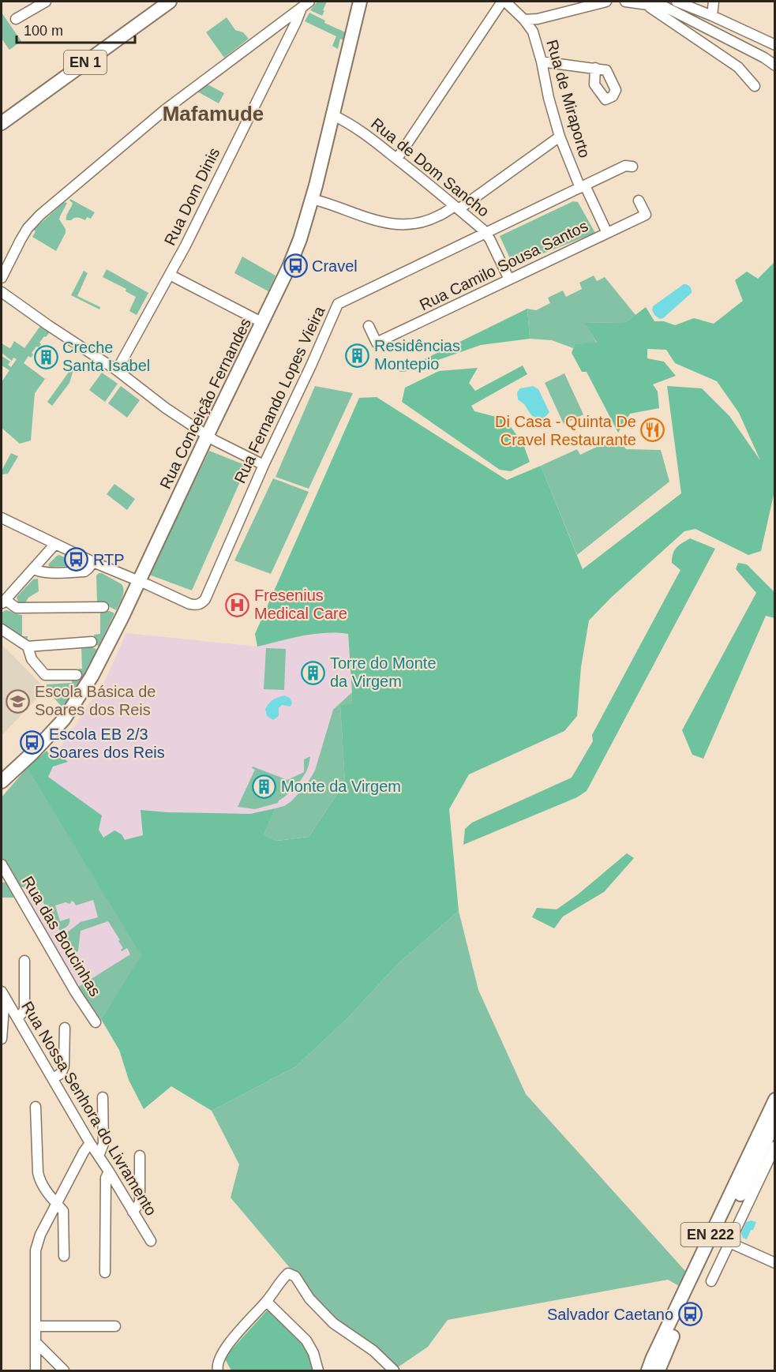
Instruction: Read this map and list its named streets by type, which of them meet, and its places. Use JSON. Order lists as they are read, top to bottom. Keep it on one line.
{"streets":{"main road":["EN 1","Rua Conceição Fernandes","EN 222"],"street":["Rua de Miraporto","Rua de Dom Sancho","Rua Dom Dinis","Rua Camilo Sousa Santos","Rua Fernando Lopes Vieira","Rua das Boucinhas","Rua Nossa Senhora do Livramento"]},"crossings":[["Rua de Miraporto","Rua Camilo Sousa Santos"],["Rua de Miraporto","Rua Fernando Lopes Vieira"],["Rua de Dom Sancho","Rua Camilo Sousa Santos"],["Rua de Dom Sancho","Rua Fernando Lopes Vieira"],["Rua de Dom Sancho","Rua Conceição Fernandes"],["Rua Fernando Lopes Vieira","Rua Conceição Fernandes"]],"districts":["Mafamude"],"places":{"bus stop":["Cravel","RTP","Escola EB 2/3 Soares dos Reis","Salvador Caetano"],"building":["Residências Montepio","Creche Santa Isabel","Torre do Monte da Virgem","Monte da Virgem"],"restaurant":["Di Casa - Quinta De Cravel Restaurante"],"hospital":["Fresenius Medical Care"],"school or university":["Escola Básica de Soares dos Reis"]},"scale_bar":"100 m"}
